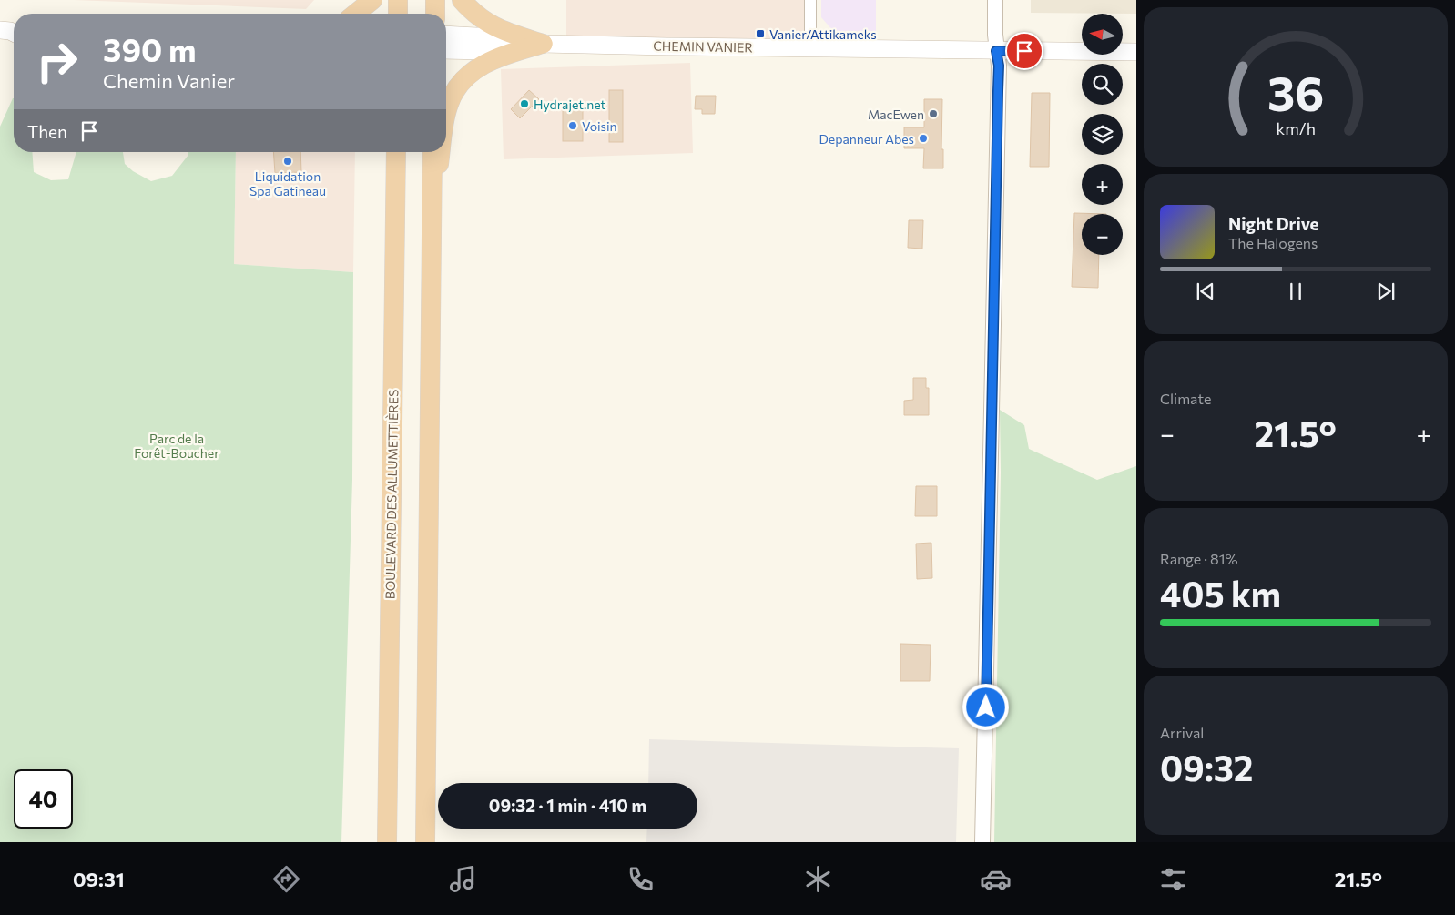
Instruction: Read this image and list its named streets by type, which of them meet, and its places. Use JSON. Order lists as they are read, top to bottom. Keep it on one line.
{"streets":{"highway":["BOULEVARD DES ALLUMETTIÈRES"],"main road":["CHEMIN VANIER"]},"parks":["Parc de la Forêt-Boucher"],"places":{"transit":["Vanier/Attikameks"],"other":["Hydrajet.net","MacEwen","Voisin","Depanneur Abes","Liquidation Spa Gatineau"]},"north":"left","page":{"map_buttons":["+","−"],"turn":["390 m","Chemin Vanier"],"then":"Then","song":["Night Drive","The Halogens"],"tile":["Climate",["Range · 81%","405 km"],["Arrival","09:32"]],"heat":["−","21.5°","+"],"limit":"40","trip":"09:32 · 1 min · 410 m","tabs":["09:31","21.5°"],"gauge":["36","km/h"]}}
